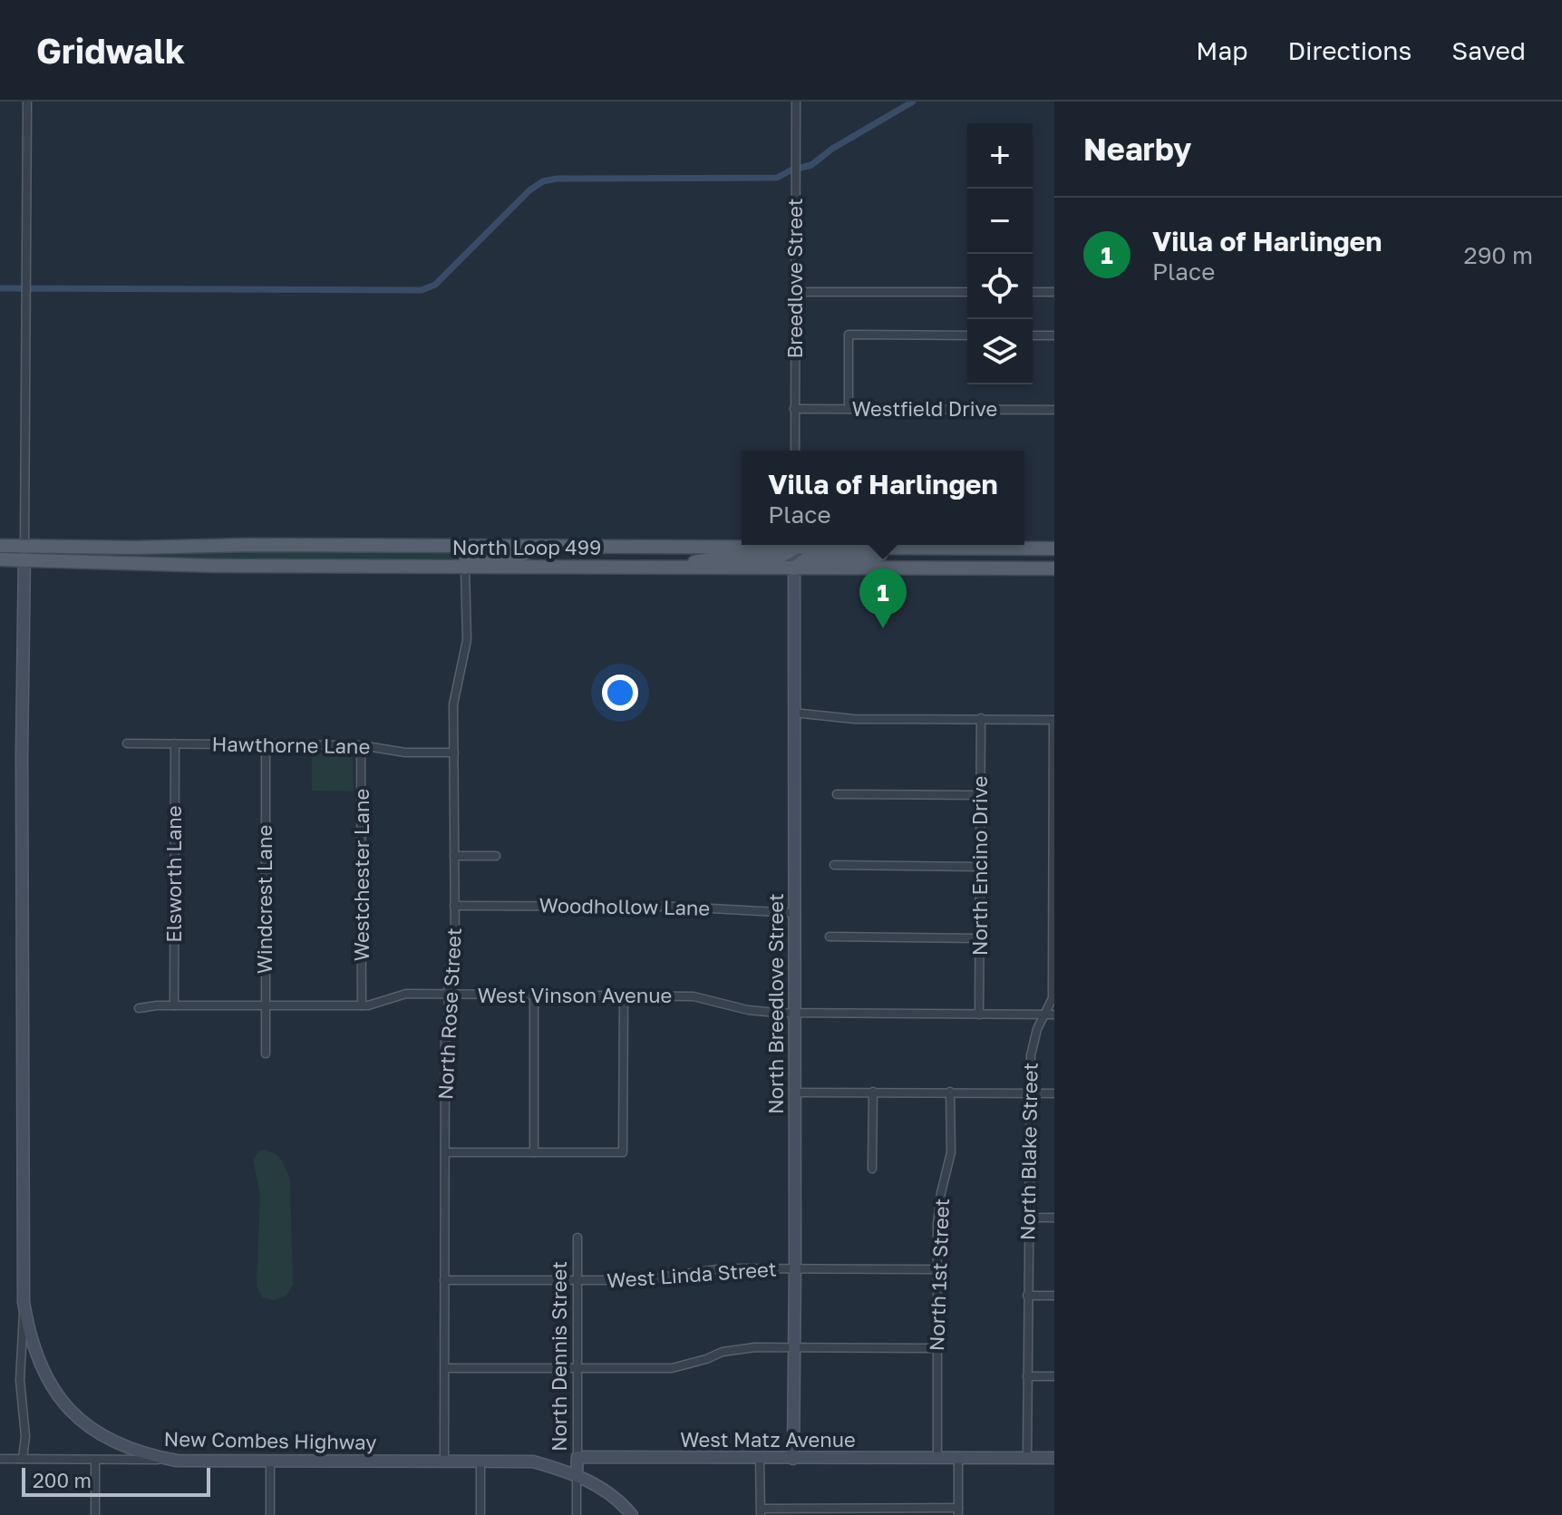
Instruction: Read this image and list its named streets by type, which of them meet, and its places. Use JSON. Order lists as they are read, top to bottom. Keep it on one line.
{"streets":{"main road":["North Loop 499"],"street":["Breedlove Street","Westfield Drive","Hawthorne Lane","North Encino Drive","Elsworth Lane","Westchester Lane","Windcrest Lane","Woodhollow Lane","West Vinson Avenue","North Breedlove Street","North Rose Street","North Blake Street","West Linda Street","North 1st Street","North Dennis Street","West Matz Avenue","New Combes Highway"]},"crossings":[["Breedlove Street","Westfield Drive"],["North Loop 499","North Breedlove Street"],["North Loop 499","North Rose Street"],["North Loop 499","New Combes Highway"],["Hawthorne Lane","Elsworth Lane"],["Hawthorne Lane","Westchester Lane"],["Hawthorne Lane","Windcrest Lane"],["Hawthorne Lane","North Rose Street"],["North Encino Drive","West Vinson Avenue"],["Elsworth Lane","West Vinson Avenue"],["Westchester Lane","West Vinson Avenue"],["Windcrest Lane","West Vinson Avenue"],["Woodhollow Lane","North Breedlove Street"],["Woodhollow Lane","North Rose Street"],["West Vinson Avenue","North Breedlove Street"],["West Vinson Avenue","North Rose Street"],["West Vinson Avenue","North Blake Street"],["North Breedlove Street","West Linda Street"],["North Breedlove Street","West Matz Avenue"],["North Rose Street","West Linda Street"],["North Rose Street","New Combes Highway"],["North Blake Street","West Matz Avenue"],["West Linda Street","North 1st Street"],["West Linda Street","North Dennis Street"],["North 1st Street","West Matz Avenue"],["North Dennis Street","West Matz Avenue"],["North Dennis Street","New Combes Highway"]],"scale_bar":"200 m","page":{"header":"Gridwalk","nav":["Map","Directions","Saved"],"heading":"Nearby","map_buttons":["+","−"],"list":[{"mark":"1","name":"Villa of Harlingen","note":"Place","value":"290 m"}],"popup":["Villa of Harlingen","Place"],"pins":"1","scale":"200 m"}}
